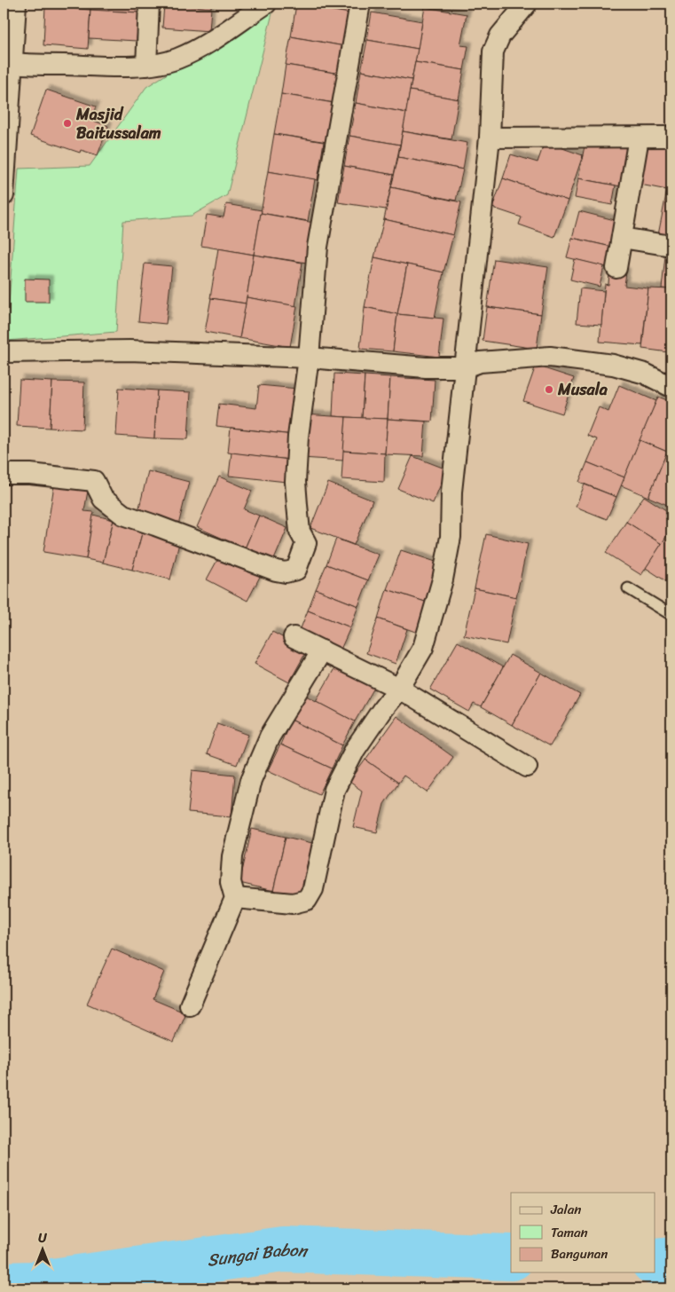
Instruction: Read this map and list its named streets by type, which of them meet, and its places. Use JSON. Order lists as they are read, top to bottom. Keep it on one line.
{"water":["Sungai Babon"],"places":["Masjid Baitussalam","Musala"],"legend":["Jalan","Taman","Bangunan"],"north":"top"}
